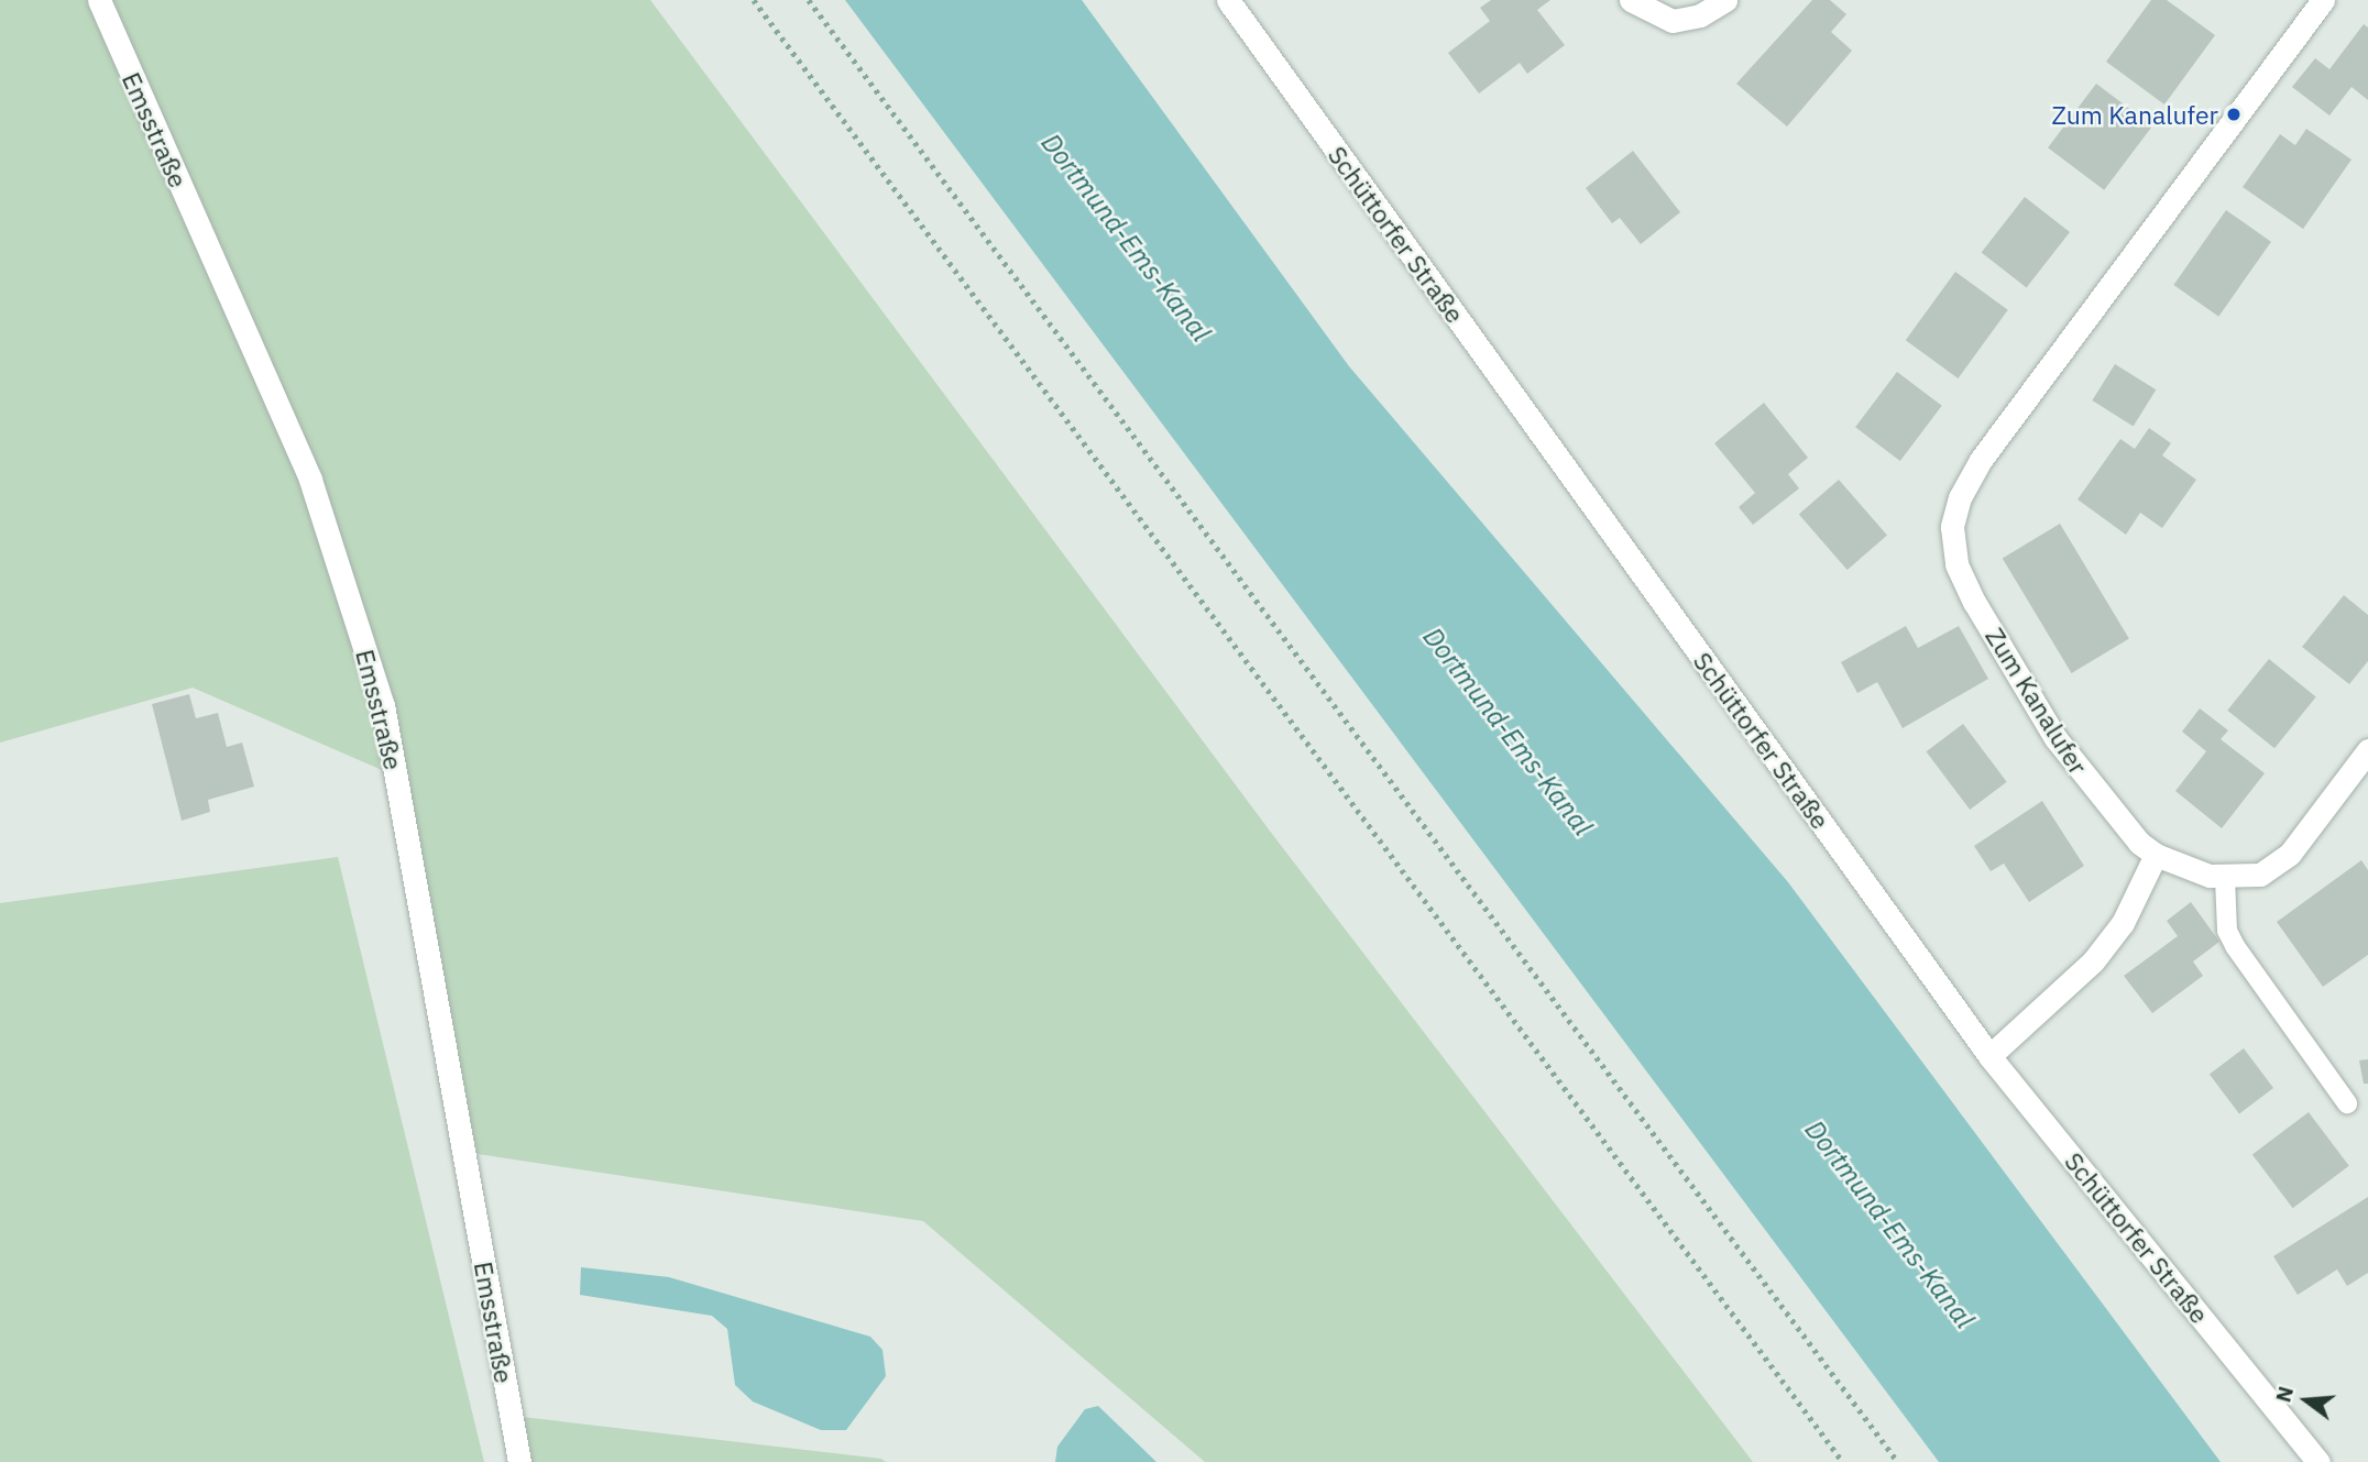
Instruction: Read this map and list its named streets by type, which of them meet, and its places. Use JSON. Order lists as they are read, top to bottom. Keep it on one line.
{"streets":{"street":["Emsstraße","Schüttorfer Straße","Zum Kanalufer"]},"water":["Dortmund-Ems-Kanal"],"places":["Zum Kanalufer"],"north":"left"}
